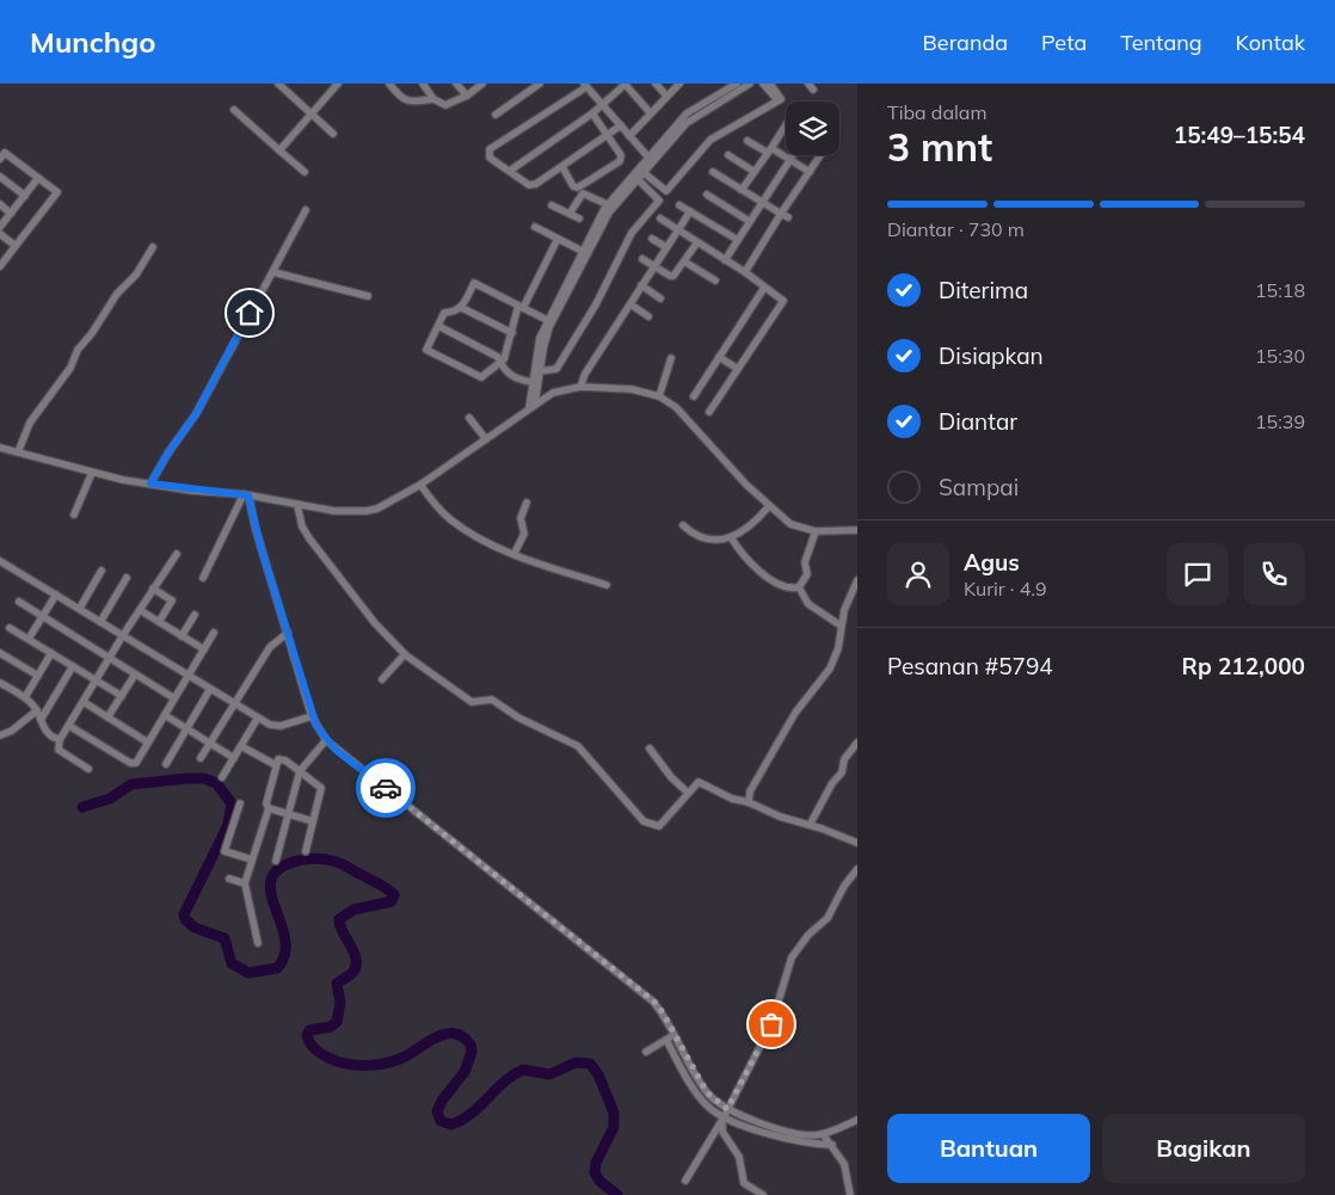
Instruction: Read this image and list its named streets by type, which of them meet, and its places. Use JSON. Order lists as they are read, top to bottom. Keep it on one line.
{"page":{"header":"Munchgo","nav":["Beranda","Peta","Tentang","Kontak"],"heading":["3 mnt","Tiba dalam","15:49–15:54"],"panel":["Agus","Kurir · 4.9","Pesanan #5794","Rp 212,000"],"bar":"Diantar · 730 m","list":[["Diterima","15:18"],["Disiapkan","15:30"],["Diantar","15:39"],"Sampai"],"buttons":["Bantuan","Bagikan"]}}
